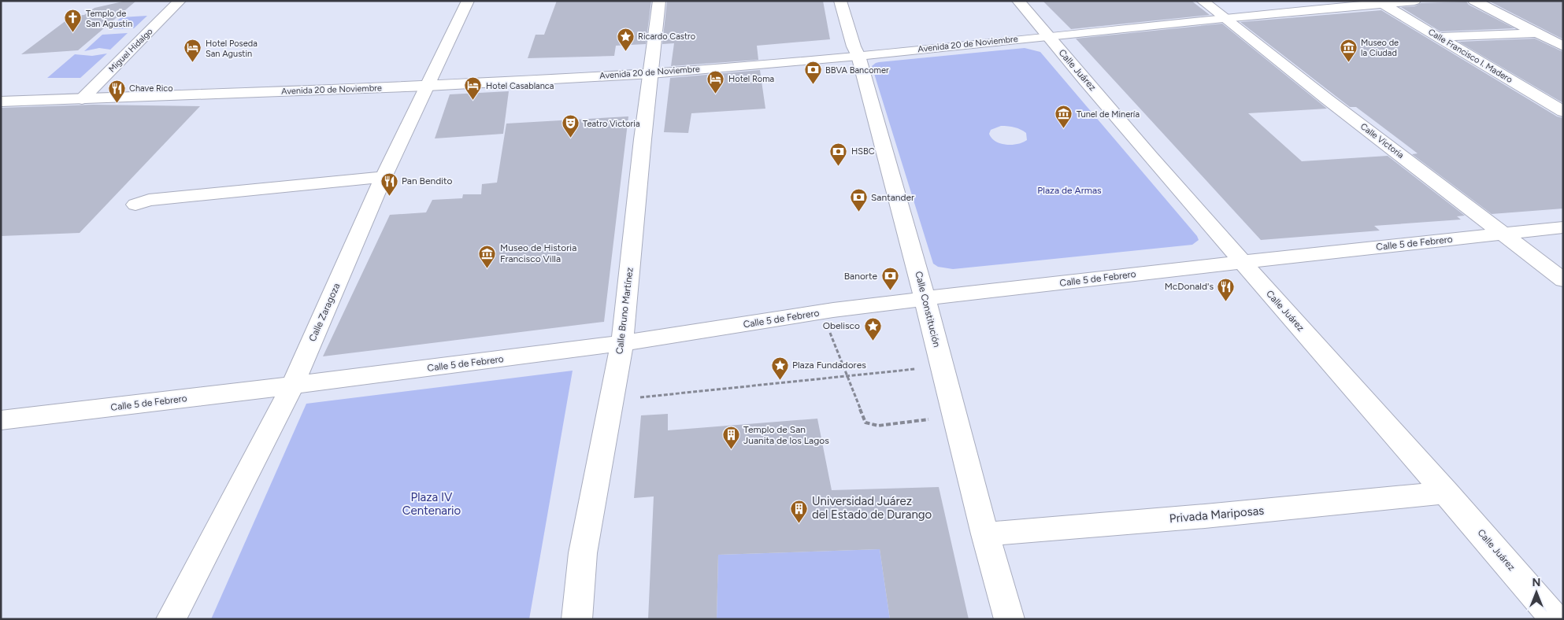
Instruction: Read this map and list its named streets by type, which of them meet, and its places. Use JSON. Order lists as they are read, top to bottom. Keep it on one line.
{"streets":{"street":["Avenida 20 de Noviembre","Miguel Hidalgo","Calle Francisco I. Madero","Calle Juárez","Calle Victoria","Calle 5 de Febrero","Calle Constitución","Calle Bruno Martínez","Calle Zaragoza","Privada Mariposas"]},"crossings":[["Avenida 20 de Noviembre","Miguel Hidalgo"],["Avenida 20 de Noviembre","Calle Francisco I. Madero"],["Avenida 20 de Noviembre","Calle Juárez"],["Avenida 20 de Noviembre","Calle Victoria"],["Avenida 20 de Noviembre","Calle Constitución"],["Avenida 20 de Noviembre","Calle Bruno Martínez"],["Avenida 20 de Noviembre","Calle Zaragoza"],["Calle Juárez","Calle 5 de Febrero"],["Calle Juárez","Privada Mariposas"],["Calle Victoria","Calle 5 de Febrero"],["Calle 5 de Febrero","Calle Constitución"],["Calle 5 de Febrero","Calle Bruno Martínez"],["Calle 5 de Febrero","Calle Zaragoza"],["Calle Constitución","Privada Mariposas"]],"parks":["Plaza de Armas","Plaza IV Centenario"],"places":{"church":["Templo de San Agustin"],"place":["Ricardo Castro","Obelisco","Plaza Fundadores"],"museum":["Museo de la Ciudad","Tunel de Minería","Museo de Historia Francisco Villa"],"hotel":["Hotel Poseda San Agustin","Hotel Roma","Hotel Casablanca"],"bank":["BBVA Bancomer","HSBC","Santander","Banorte"],"restaurant":["Chave Rico","Pan Bendito","McDonald's"],"theatre":["Teatro Victoria"],"building":["Templo de San Juanita de los Lagos","Universidad Juárez del Estado de Durango"]},"north":"top"}
